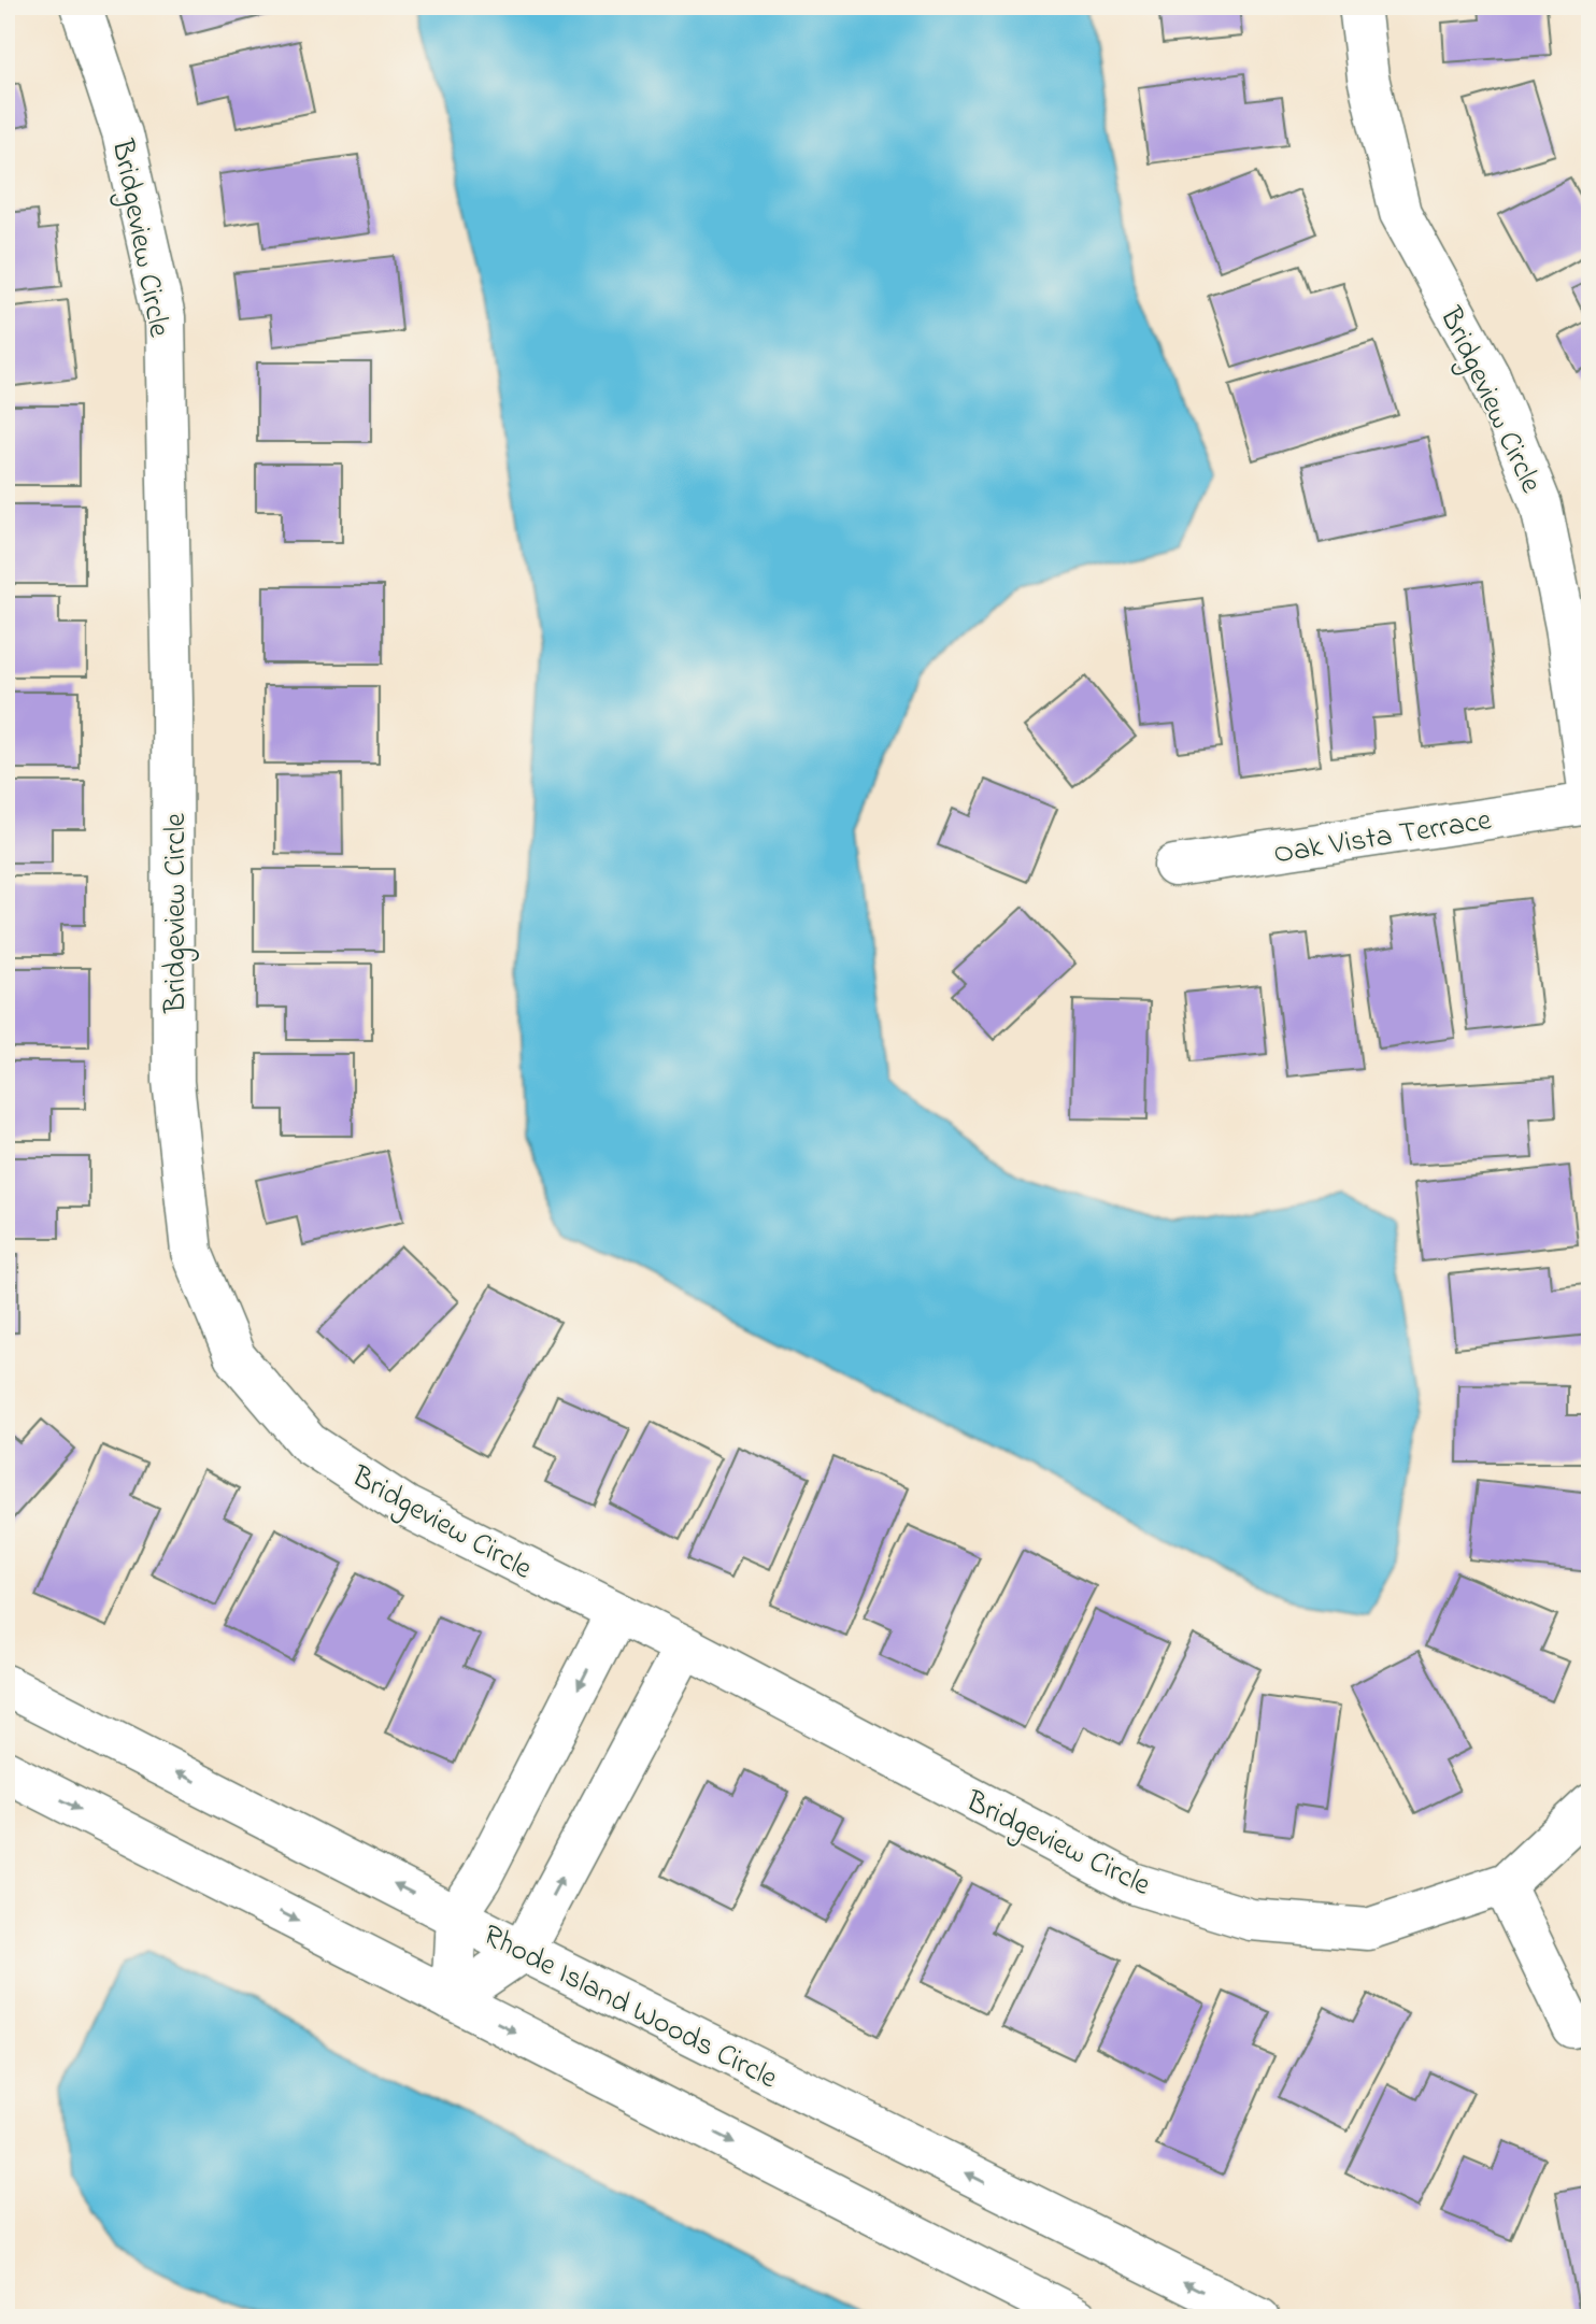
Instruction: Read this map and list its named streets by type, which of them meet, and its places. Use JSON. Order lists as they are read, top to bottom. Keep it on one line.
{"streets":{"street":["Bridgeview Circle","Oak Vista Terrace","Rhode Island Woods Circle"]},"crossings":[["Bridgeview Circle","Oak Vista Terrace"]]}
